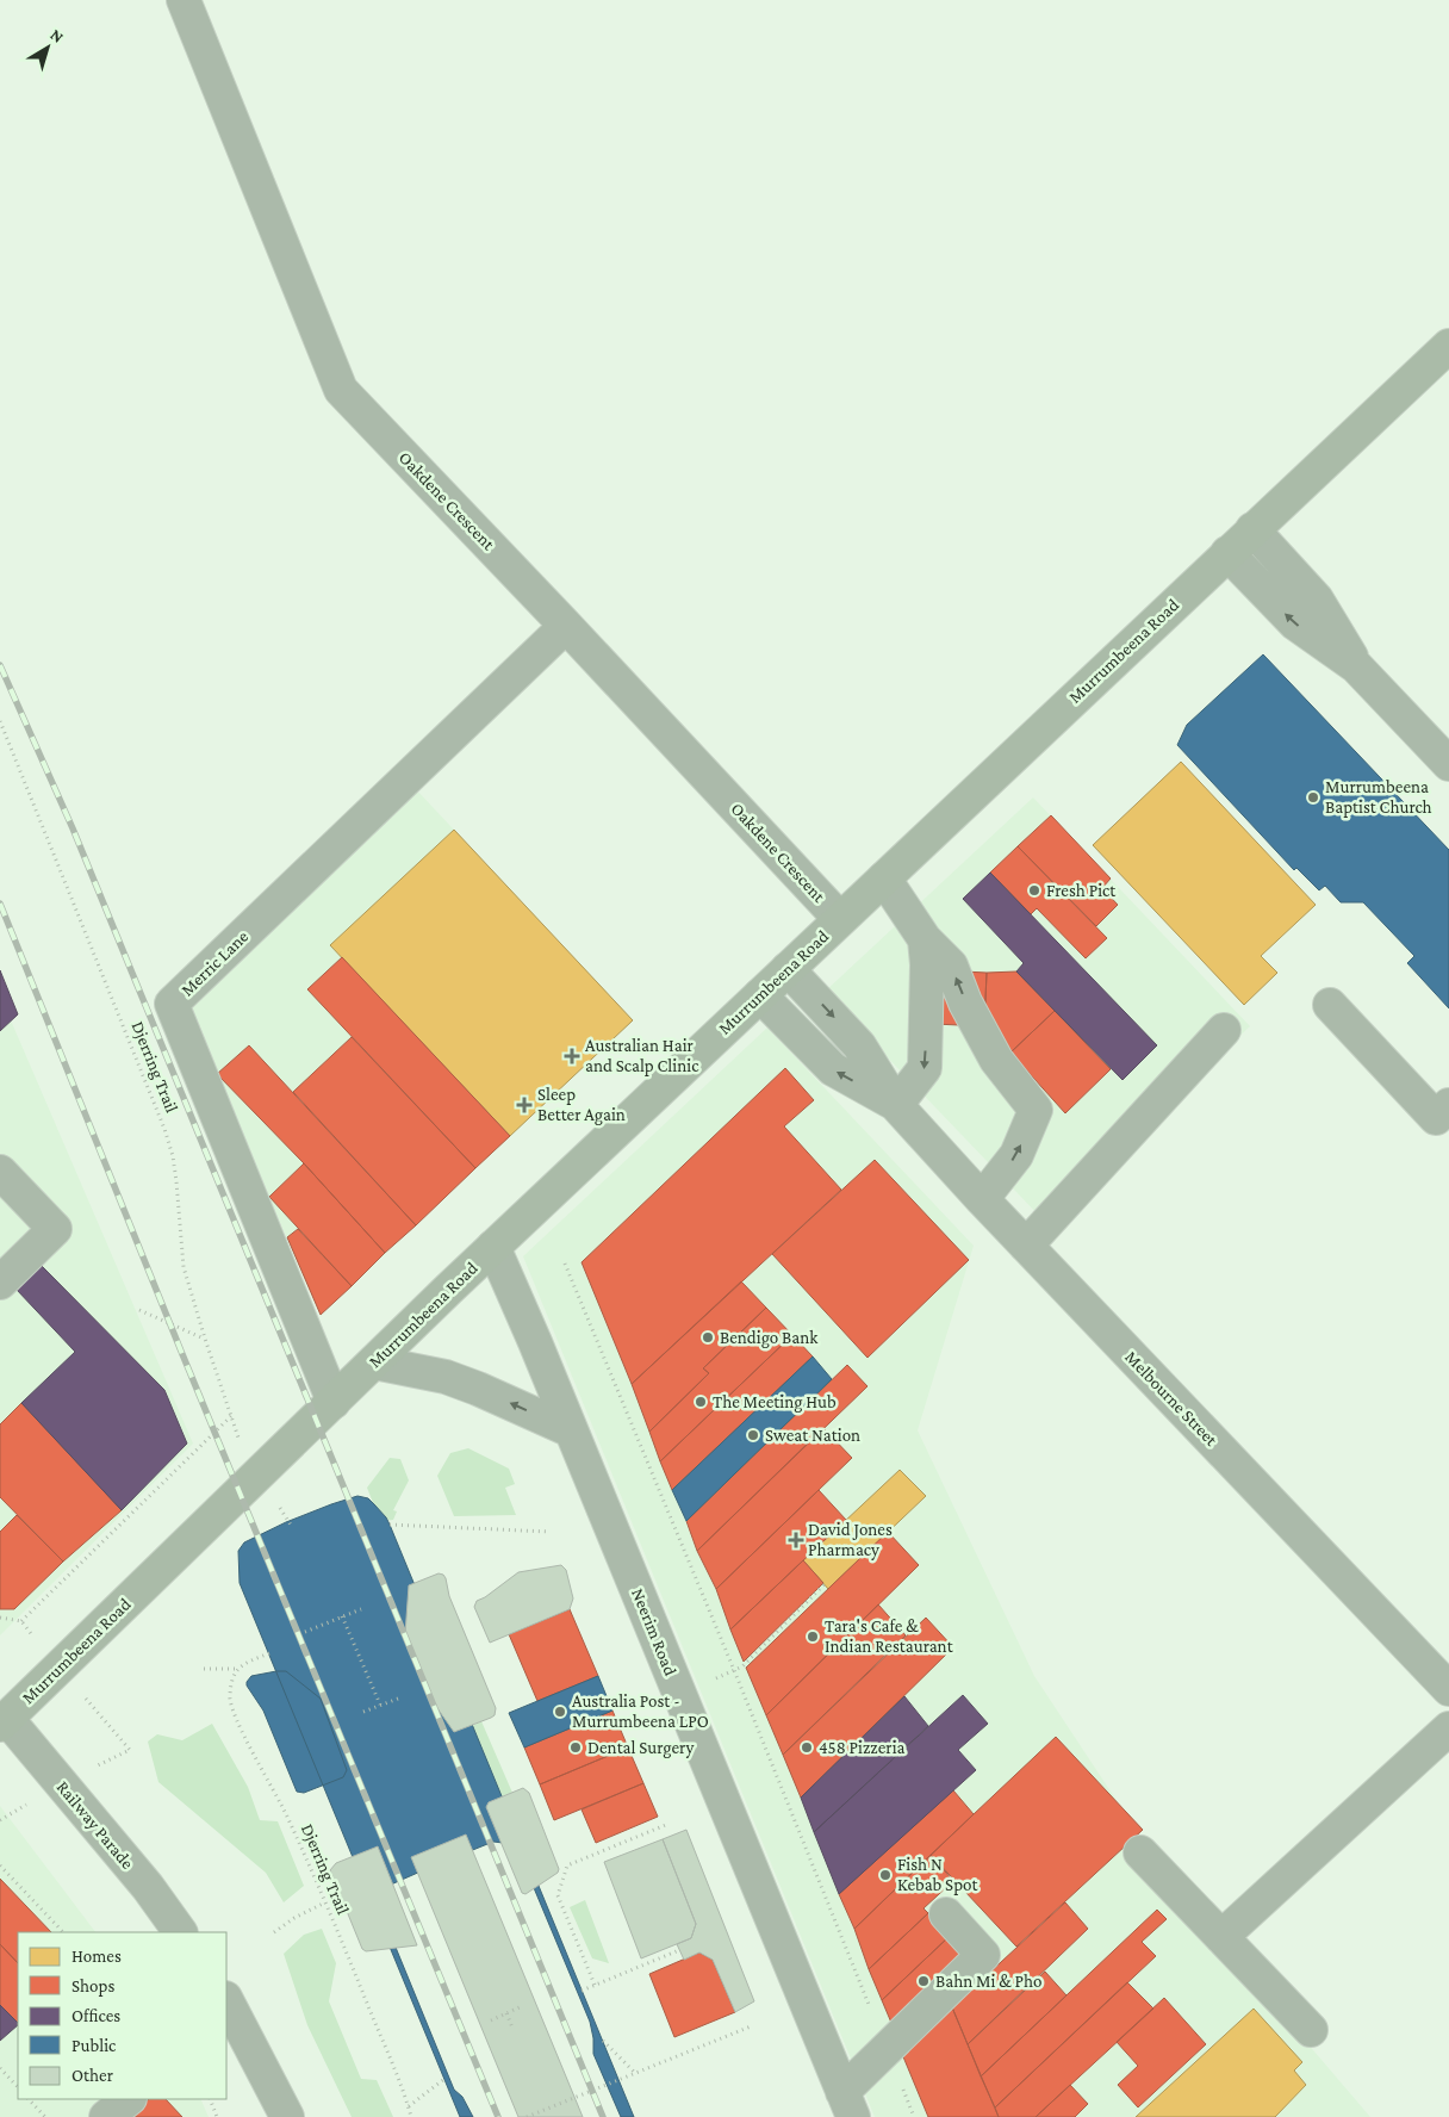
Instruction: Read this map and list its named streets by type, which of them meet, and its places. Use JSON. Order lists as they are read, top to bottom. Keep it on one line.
{"streets":{"main road":["Murrumbeena Road"],"street":["Oakdene Crescent","Merric Lane","Melbourne Street","Neerim Road","Railway Parade"],"path":["Djerring Trail"]},"crossings":[["Oakdene Crescent","Murrumbeena Road"],["Oakdene Crescent","Merric Lane"],["Murrumbeena Road","Merric Lane"],["Murrumbeena Road","Melbourne Street"],["Murrumbeena Road","Neerim Road"],["Murrumbeena Road","Railway Parade"]],"places":{"other":["Murrumbeena Baptist Church","Fresh Pict","Bendigo Bank","The Meeting Hub","Sweat Nation","Tara's Cafe & Indian Restaurant","Australia Post - Murrumbeena LPO","Dental Surgery","458 Pizzeria","Fish N Kebab Spot","Bahn Mi & Pho"],"health":["Australian Hair and Scalp Clinic","Sleep Better Again","David Jones Pharmacy"]},"legend":["Homes","Shops","Offices","Public","Other"],"north":"top right"}
